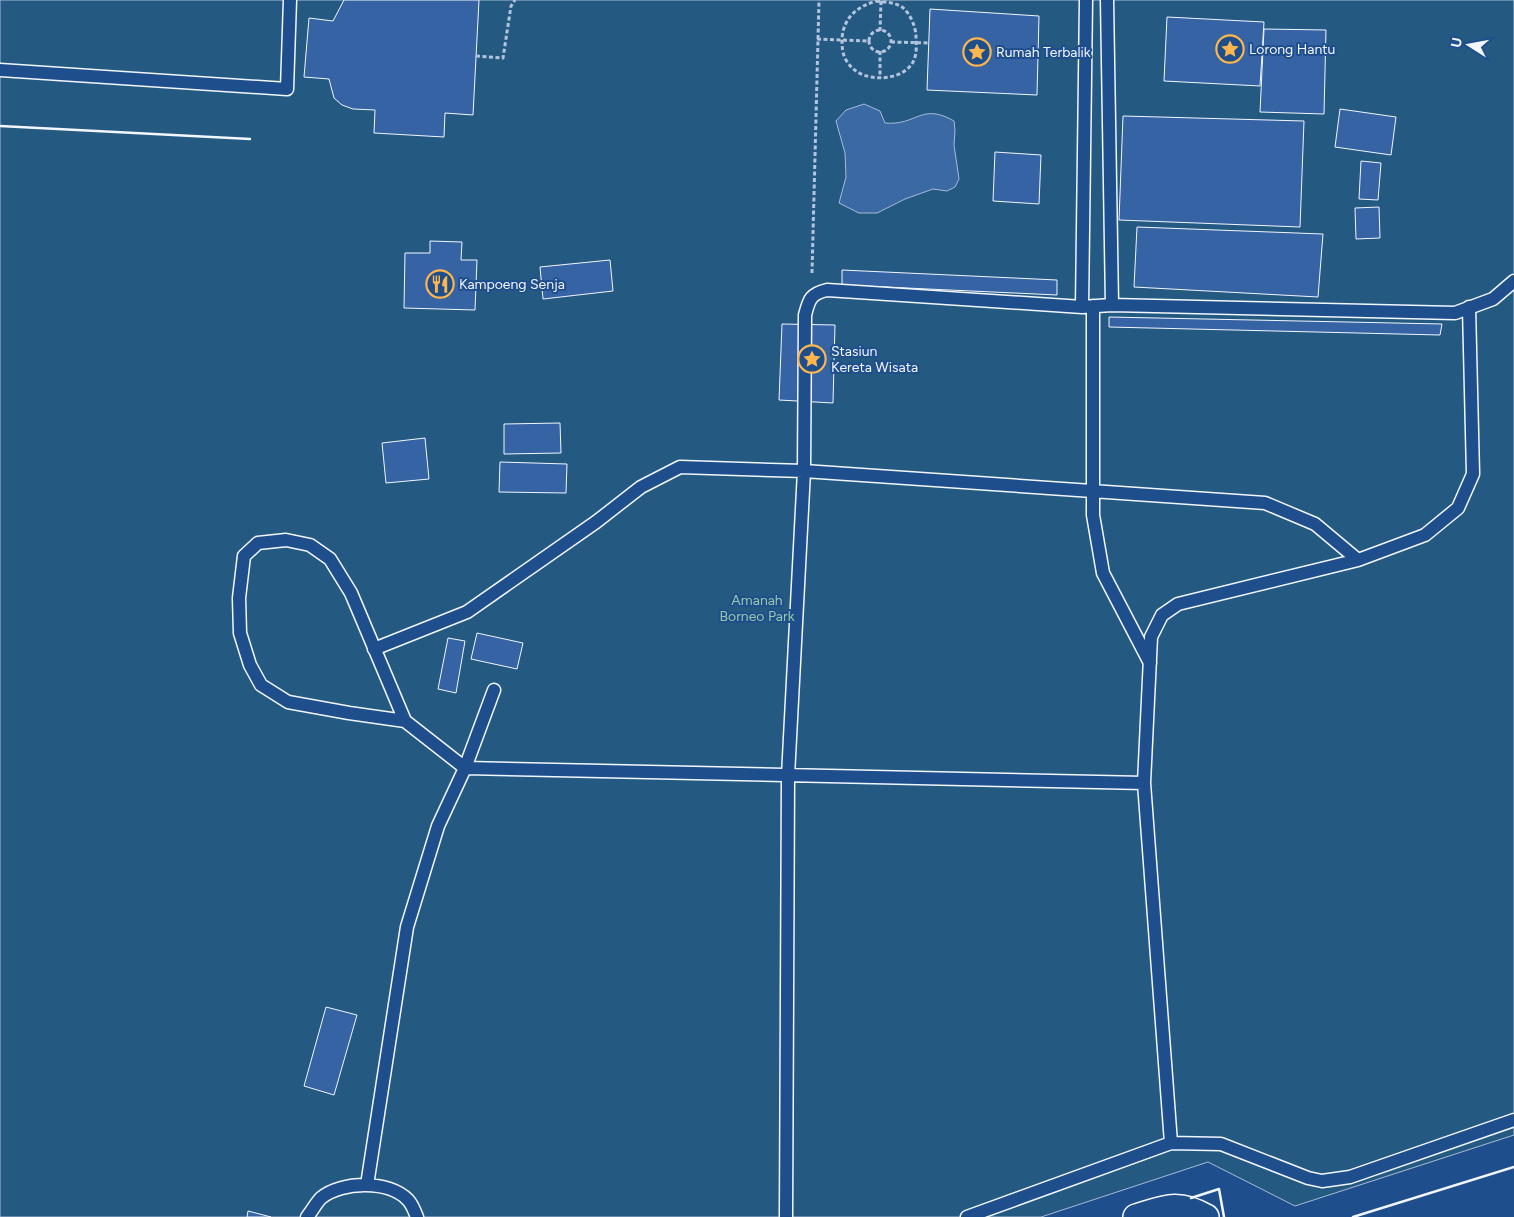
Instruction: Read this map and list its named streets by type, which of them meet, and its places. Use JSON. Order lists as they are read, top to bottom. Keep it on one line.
{"parks":["Amanah Borneo Park"],"places":{"place":["Lorong Hantu","Rumah Terbalik","Stasiun Kereta Wisata"],"restaurant":["Kampoeng Senja"]},"north":"left"}
